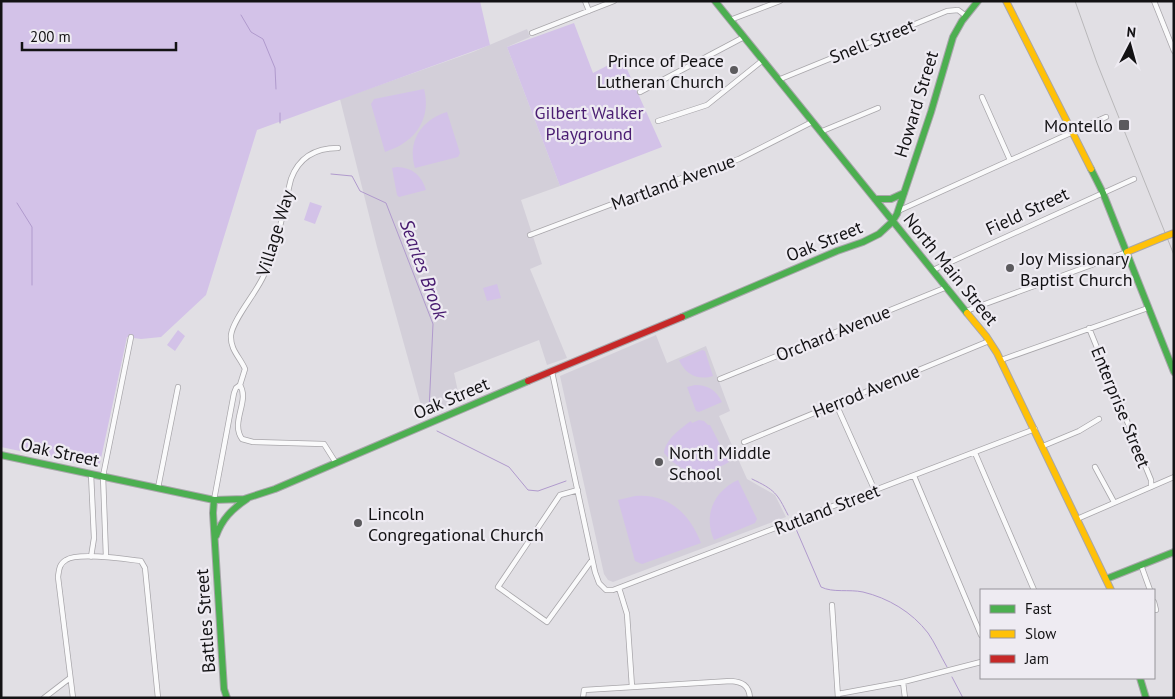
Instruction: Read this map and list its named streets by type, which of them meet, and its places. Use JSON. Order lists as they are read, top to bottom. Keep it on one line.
{"streets":{"main road":["Howard Street","Oak Street","North Main Street","Battles Street"],"street":["Snell Street","Martland Avenue","Field Street","Village Way","Orchard Avenue","Herrod Avenue","Enterprise Street","Rutland Street"]},"crossings":[["Snell Street","Howard Street"],["Snell Street","North Main Street"],["Howard Street","Oak Street"],["Howard Street","North Main Street"],["Martland Avenue","North Main Street"],["Field Street","North Main Street"],["Village Way","Oak Street"],["Oak Street","North Main Street"],["Oak Street","Battles Street"],["North Main Street","Orchard Avenue"],["North Main Street","Herrod Avenue"],["North Main Street","Rutland Street"]],"water":["Searles Brook"],"parks":["Gilbert Walker Playground"],"places":{"other":["Prince of Peace Lutheran Church","Joy Missionary Baptist Church","North Middle School","Lincoln Congregational Church"],"transit":["Montello"]},"legend":["Fast","Slow","Jam"],"scale_bar":"200 m","north":"top"}
